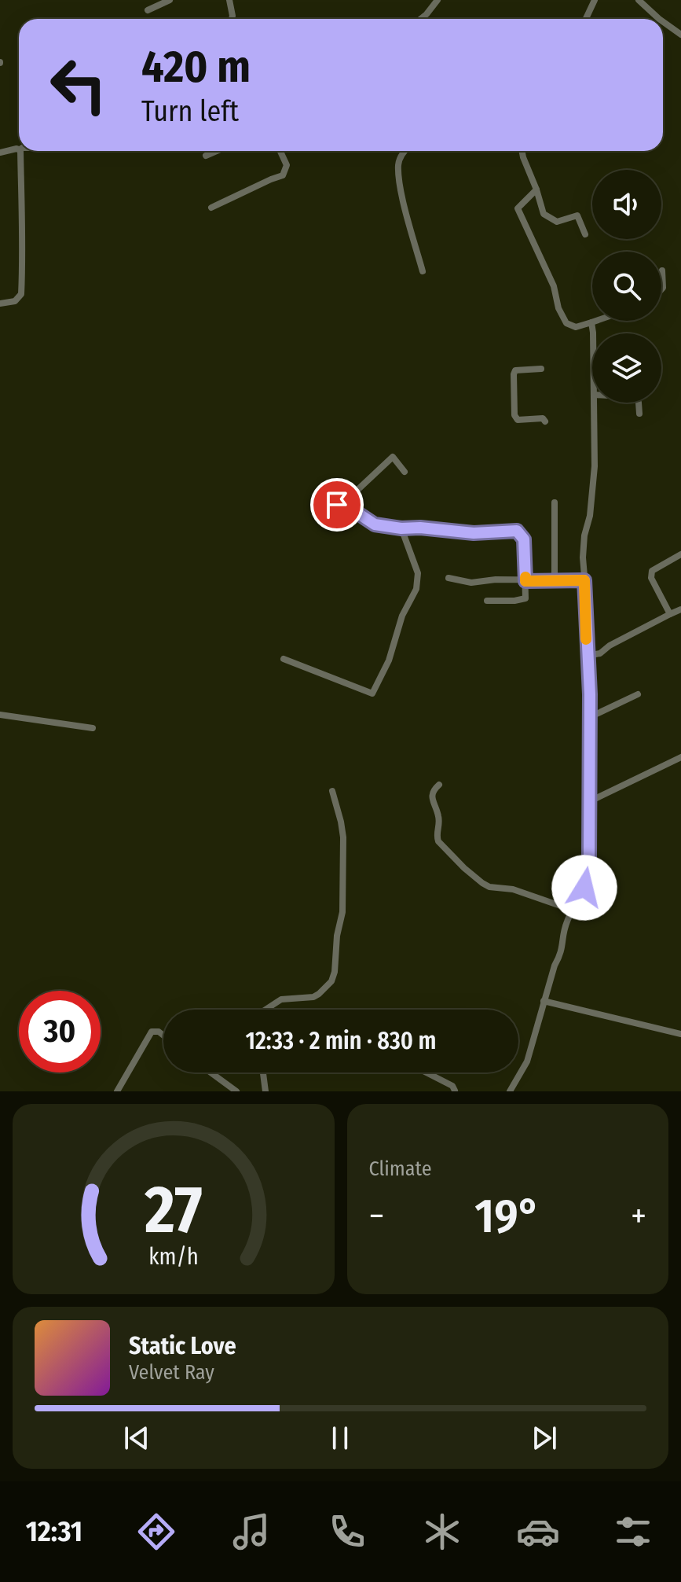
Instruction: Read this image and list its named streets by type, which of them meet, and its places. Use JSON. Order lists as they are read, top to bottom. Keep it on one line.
{"page":{"turn":["420 m","Turn left"],"limit":"30","trip":"12:33 · 2 min · 830 m","tile":"Climate","heat":["−","19°","+"],"song":["Static Love","Velvet Ray"],"tabs":"12:31","gauge":["27","km/h"]}}
